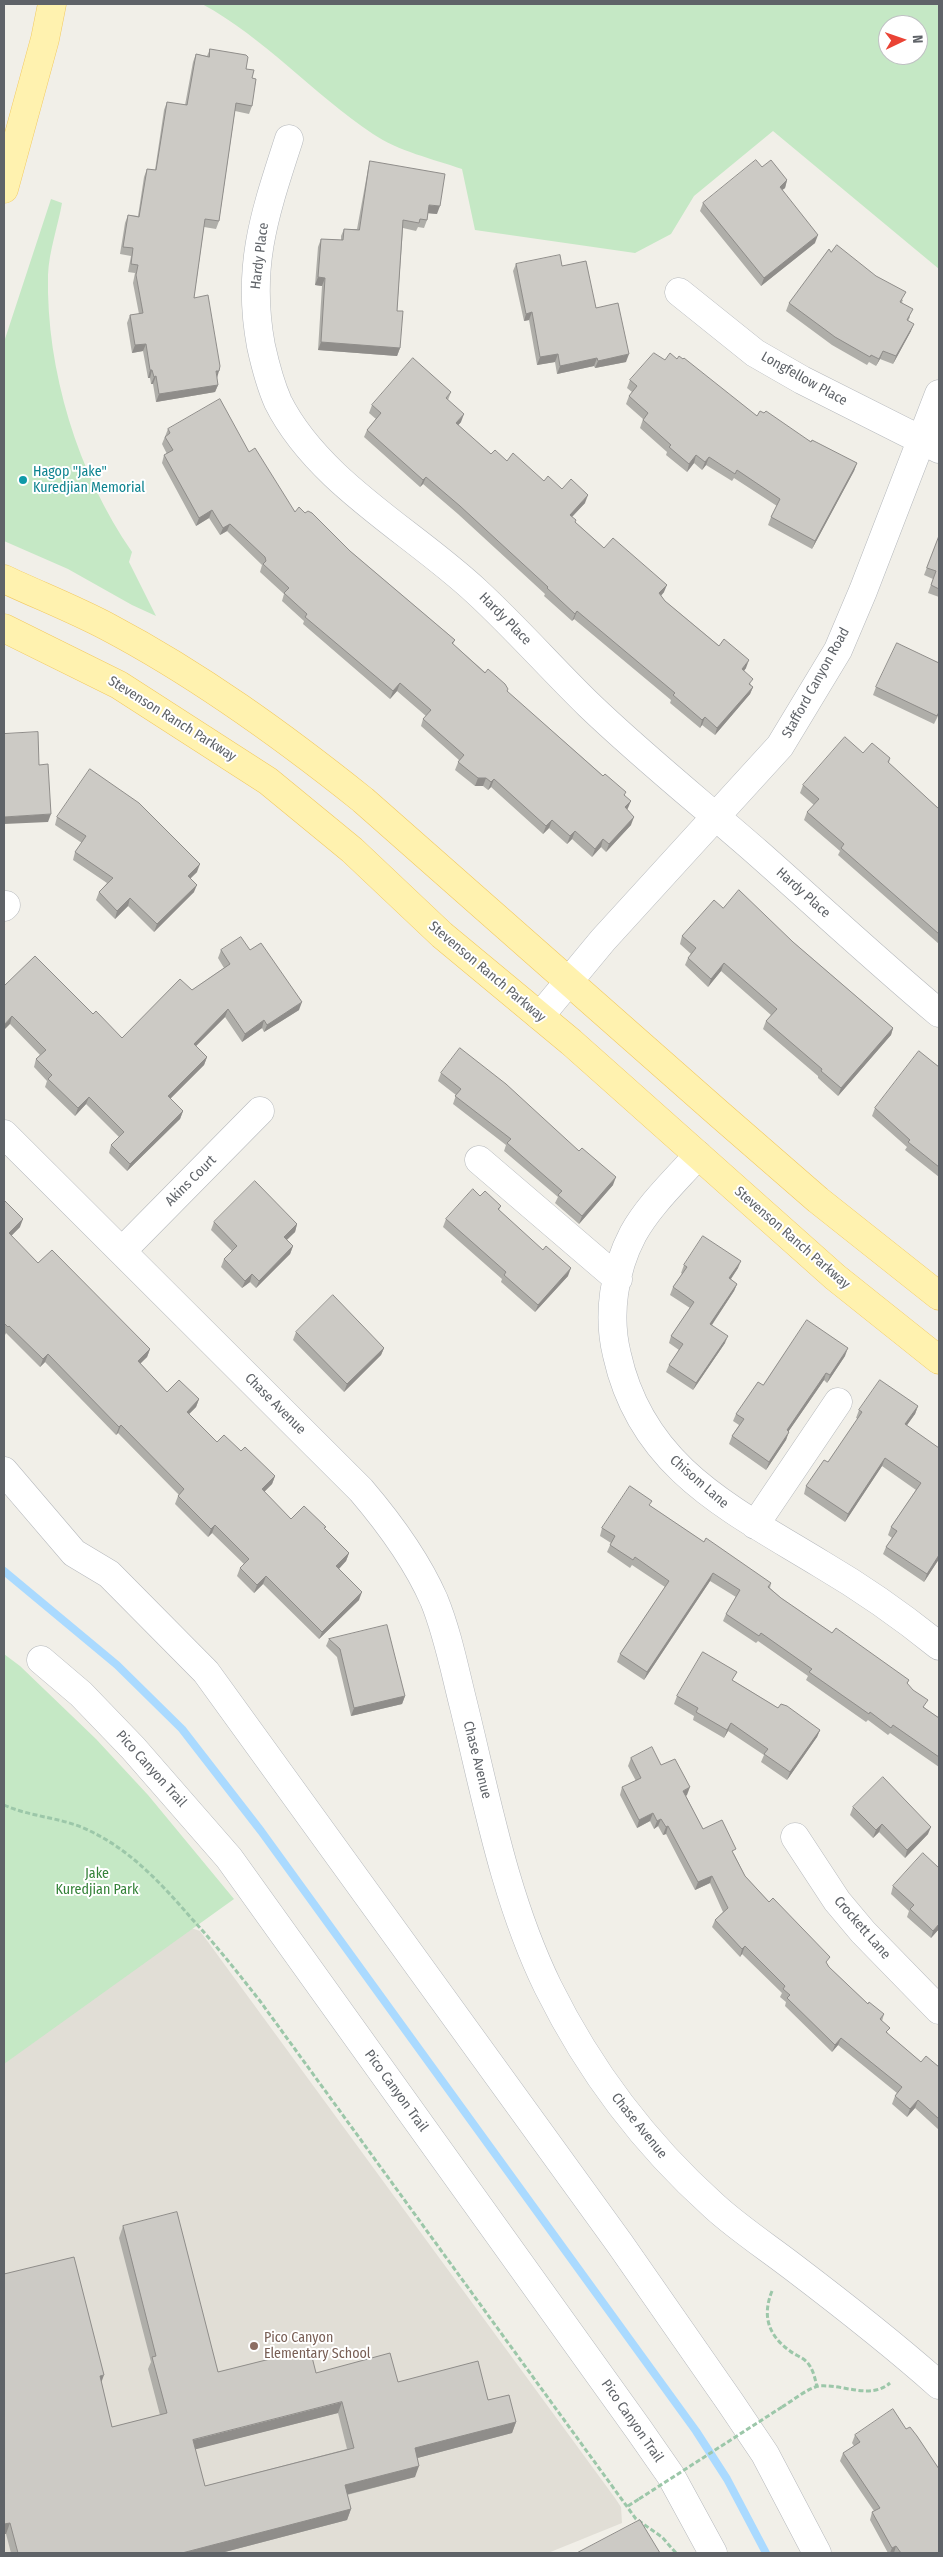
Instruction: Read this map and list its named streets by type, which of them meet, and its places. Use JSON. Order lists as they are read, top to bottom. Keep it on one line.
{"streets":{"main road":["Stevenson Ranch Parkway"],"street":["Hardy Place","Longfellow Place","Stafford Canyon Road","Akins Court","Chase Avenue","Chisom Lane","Pico Canyon Trail","Crockett Lane"]},"crossings":[["Hardy Place","Stafford Canyon Road"],["Longfellow Place","Stafford Canyon Road"],["Stafford Canyon Road","Stevenson Ranch Parkway"],["Stevenson Ranch Parkway","Chisom Lane"],["Akins Court","Chase Avenue"]],"parks":["Jake Kuredjian Park"],"places":["Hagop \"Jake\" Kuredjian Memorial","Pico Canyon Elementary School"],"north":"right"}
